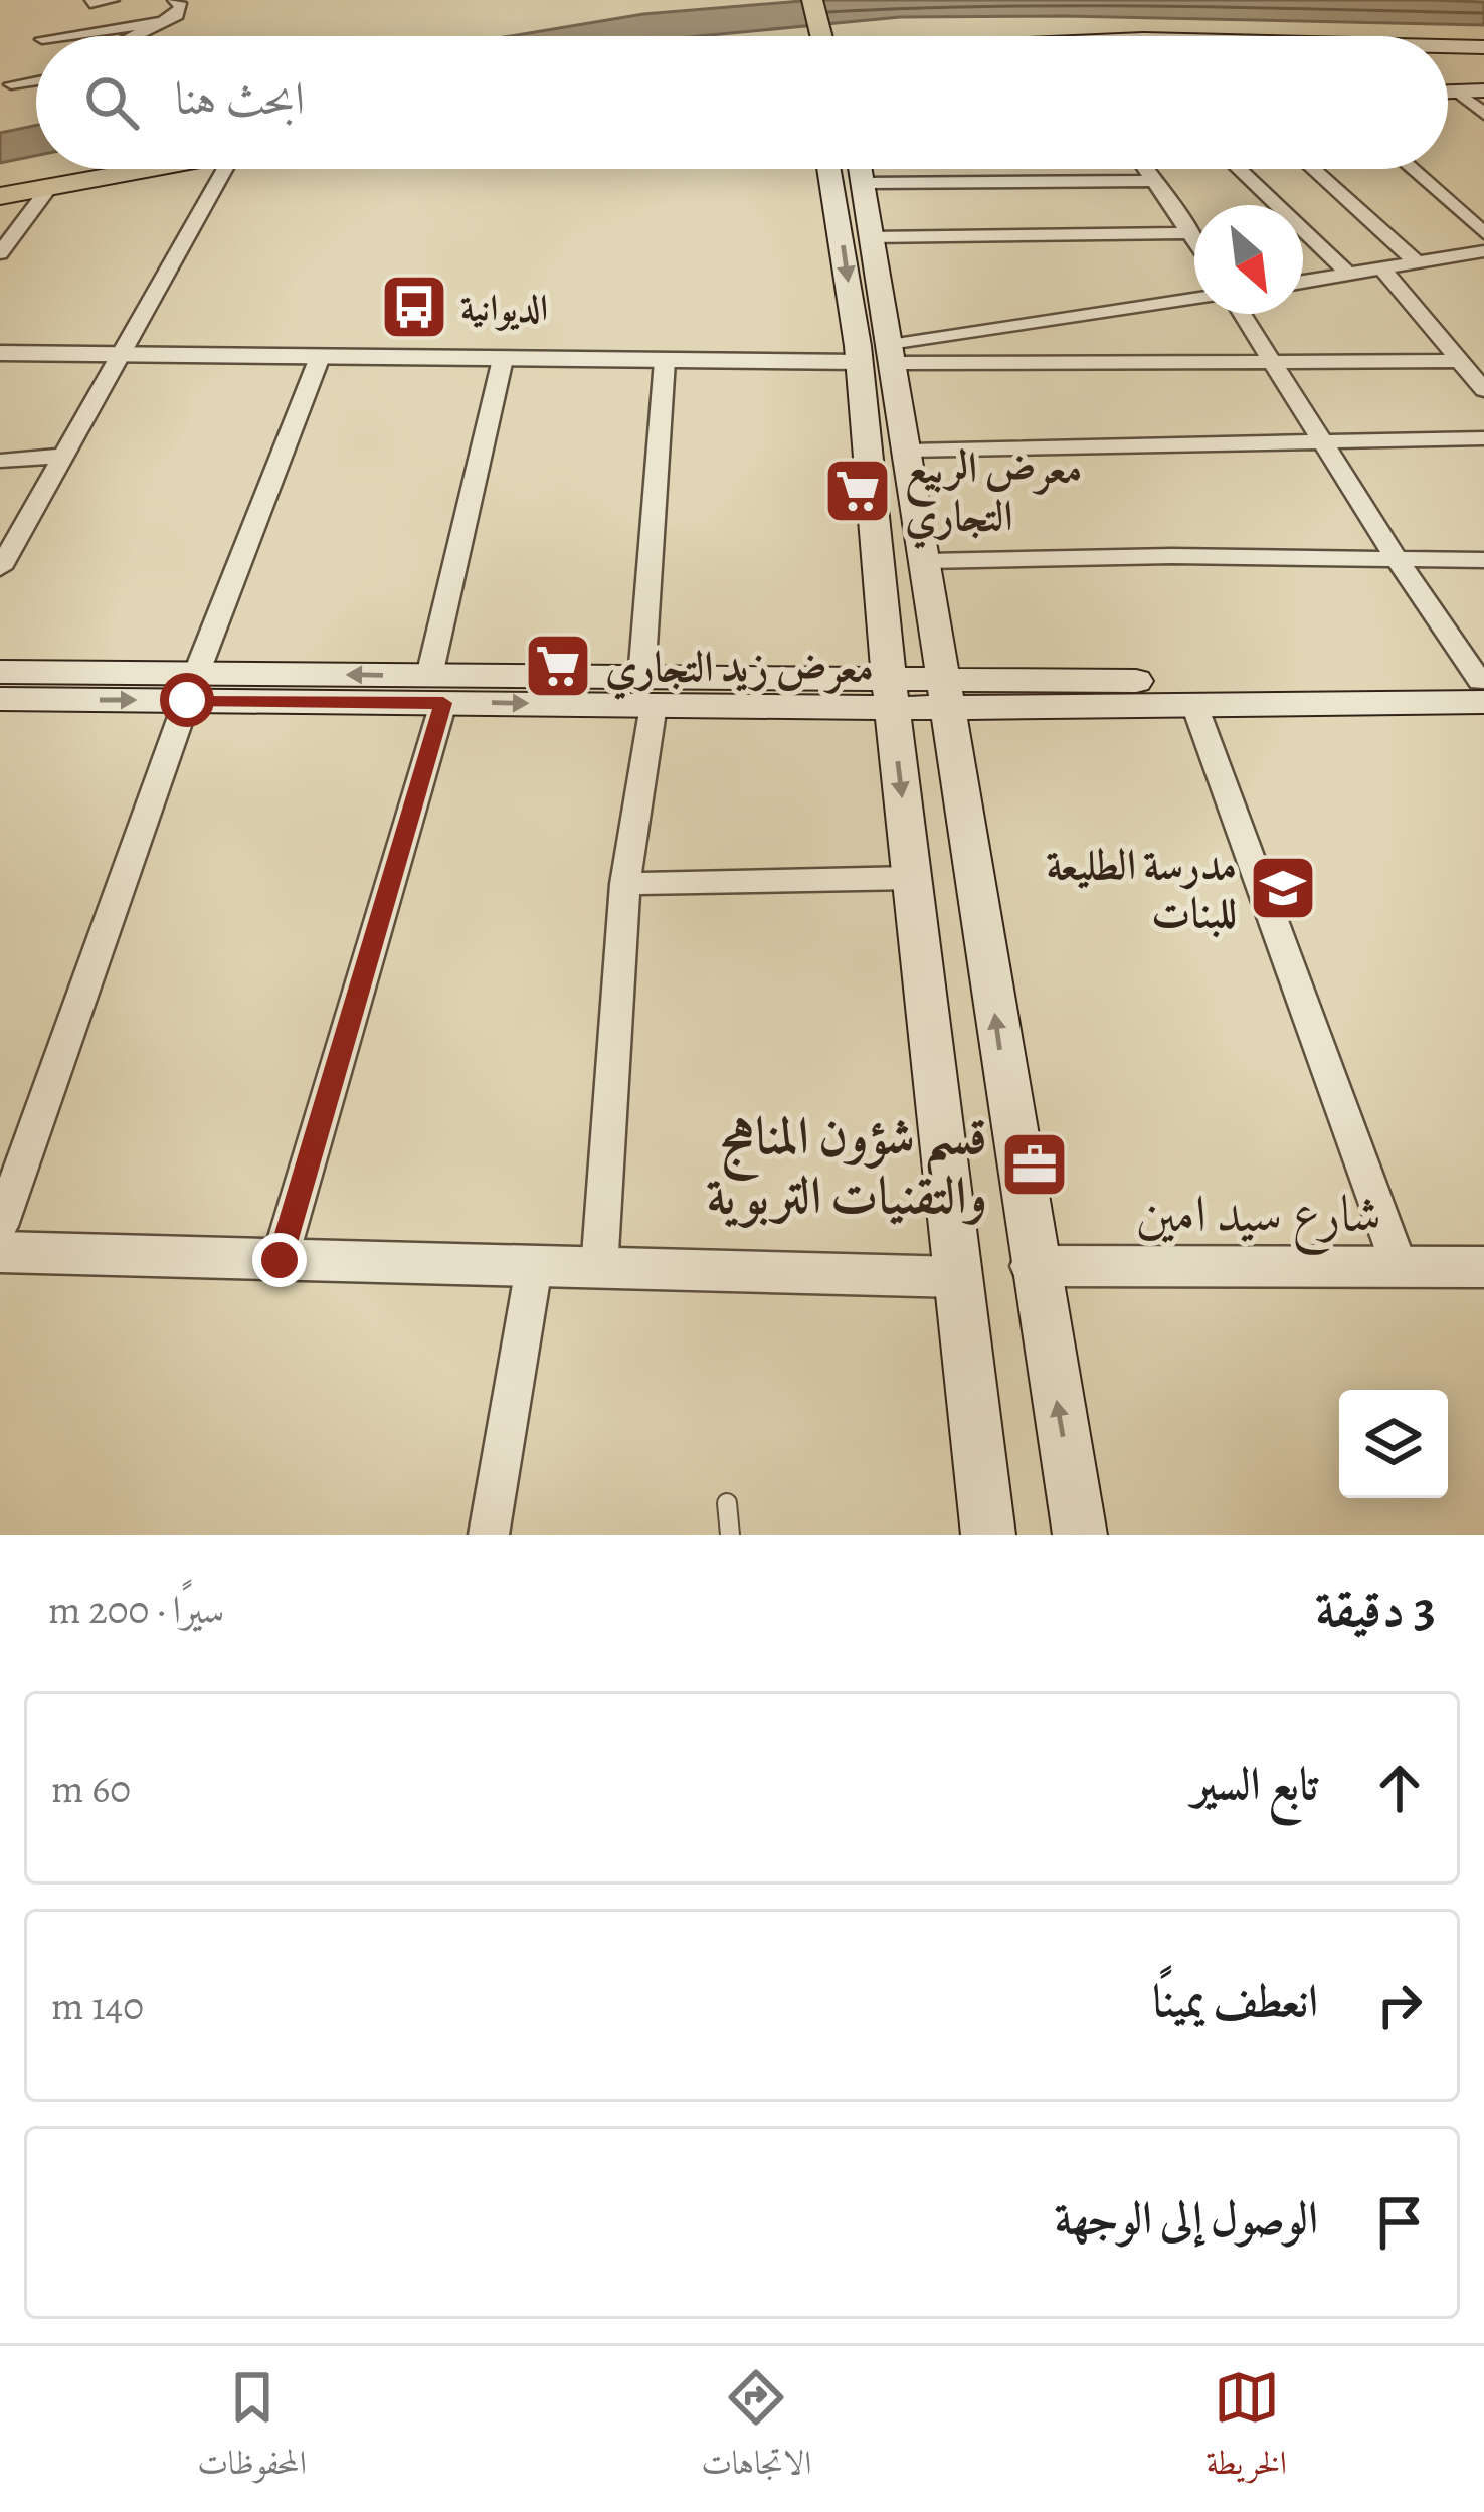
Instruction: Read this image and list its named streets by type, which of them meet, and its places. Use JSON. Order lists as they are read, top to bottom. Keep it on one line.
{"streets":{"street":["شارع سيد امين"]},"places":{"bus stop":["الديوانية"],"supermarket":["معرض الربيع التجاري","معرض زيد التجاري"],"school or university":["مدرسة الطليعة للبنات"],"office":["قسم شؤون المناهج والتقنيات التربوية"]},"north":"bottom right","page":{"search":"ابحث هنا","heading":["3 دقيقة","سيرًا · 200 m"],"list":[["تابع السير","60 m"],["انعطف يمينًا","140 m"],"الوصول إلى الوجهة"],"nav":["الخريطة","الاتجاهات","المحفوظات"]}}
